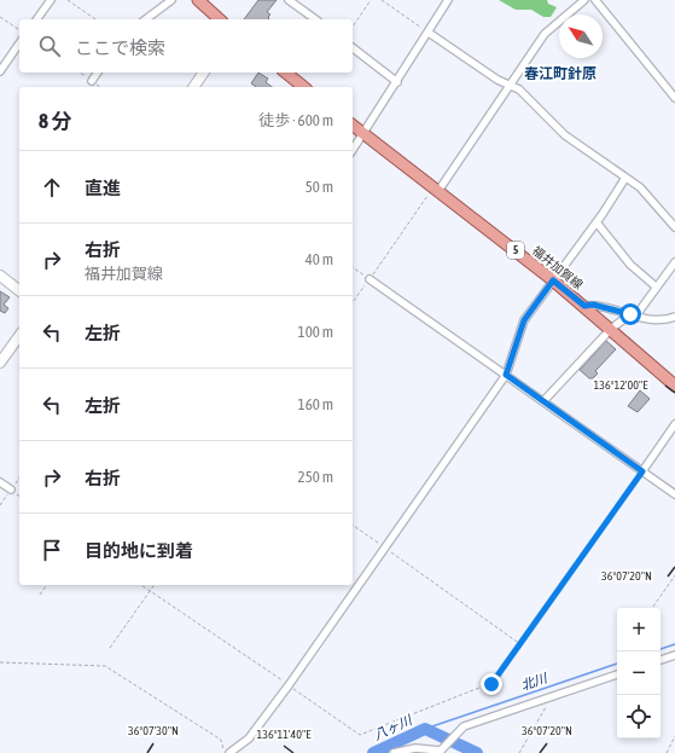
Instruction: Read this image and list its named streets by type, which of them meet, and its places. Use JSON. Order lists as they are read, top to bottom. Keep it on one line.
{"streets":{"main road":["5","福井加賀線"]},"districts":["春江町針原"],"water":["北川","八ヶ川"],"north":"top left","page":{"search":"ここで検索","heading":["8 分","徒歩 · 600 m"],"list":[["直進","50 m"],["右折","福井加賀線","40 m"],["左折","100 m"],["左折","160 m"],["右折","250 m"],"目的地に到着"],"map_buttons":["+","−"]},"coordinates":["136°12'00\"E","36°07'20\"N","36°07'30\"N","136°11'40\"E"]}
